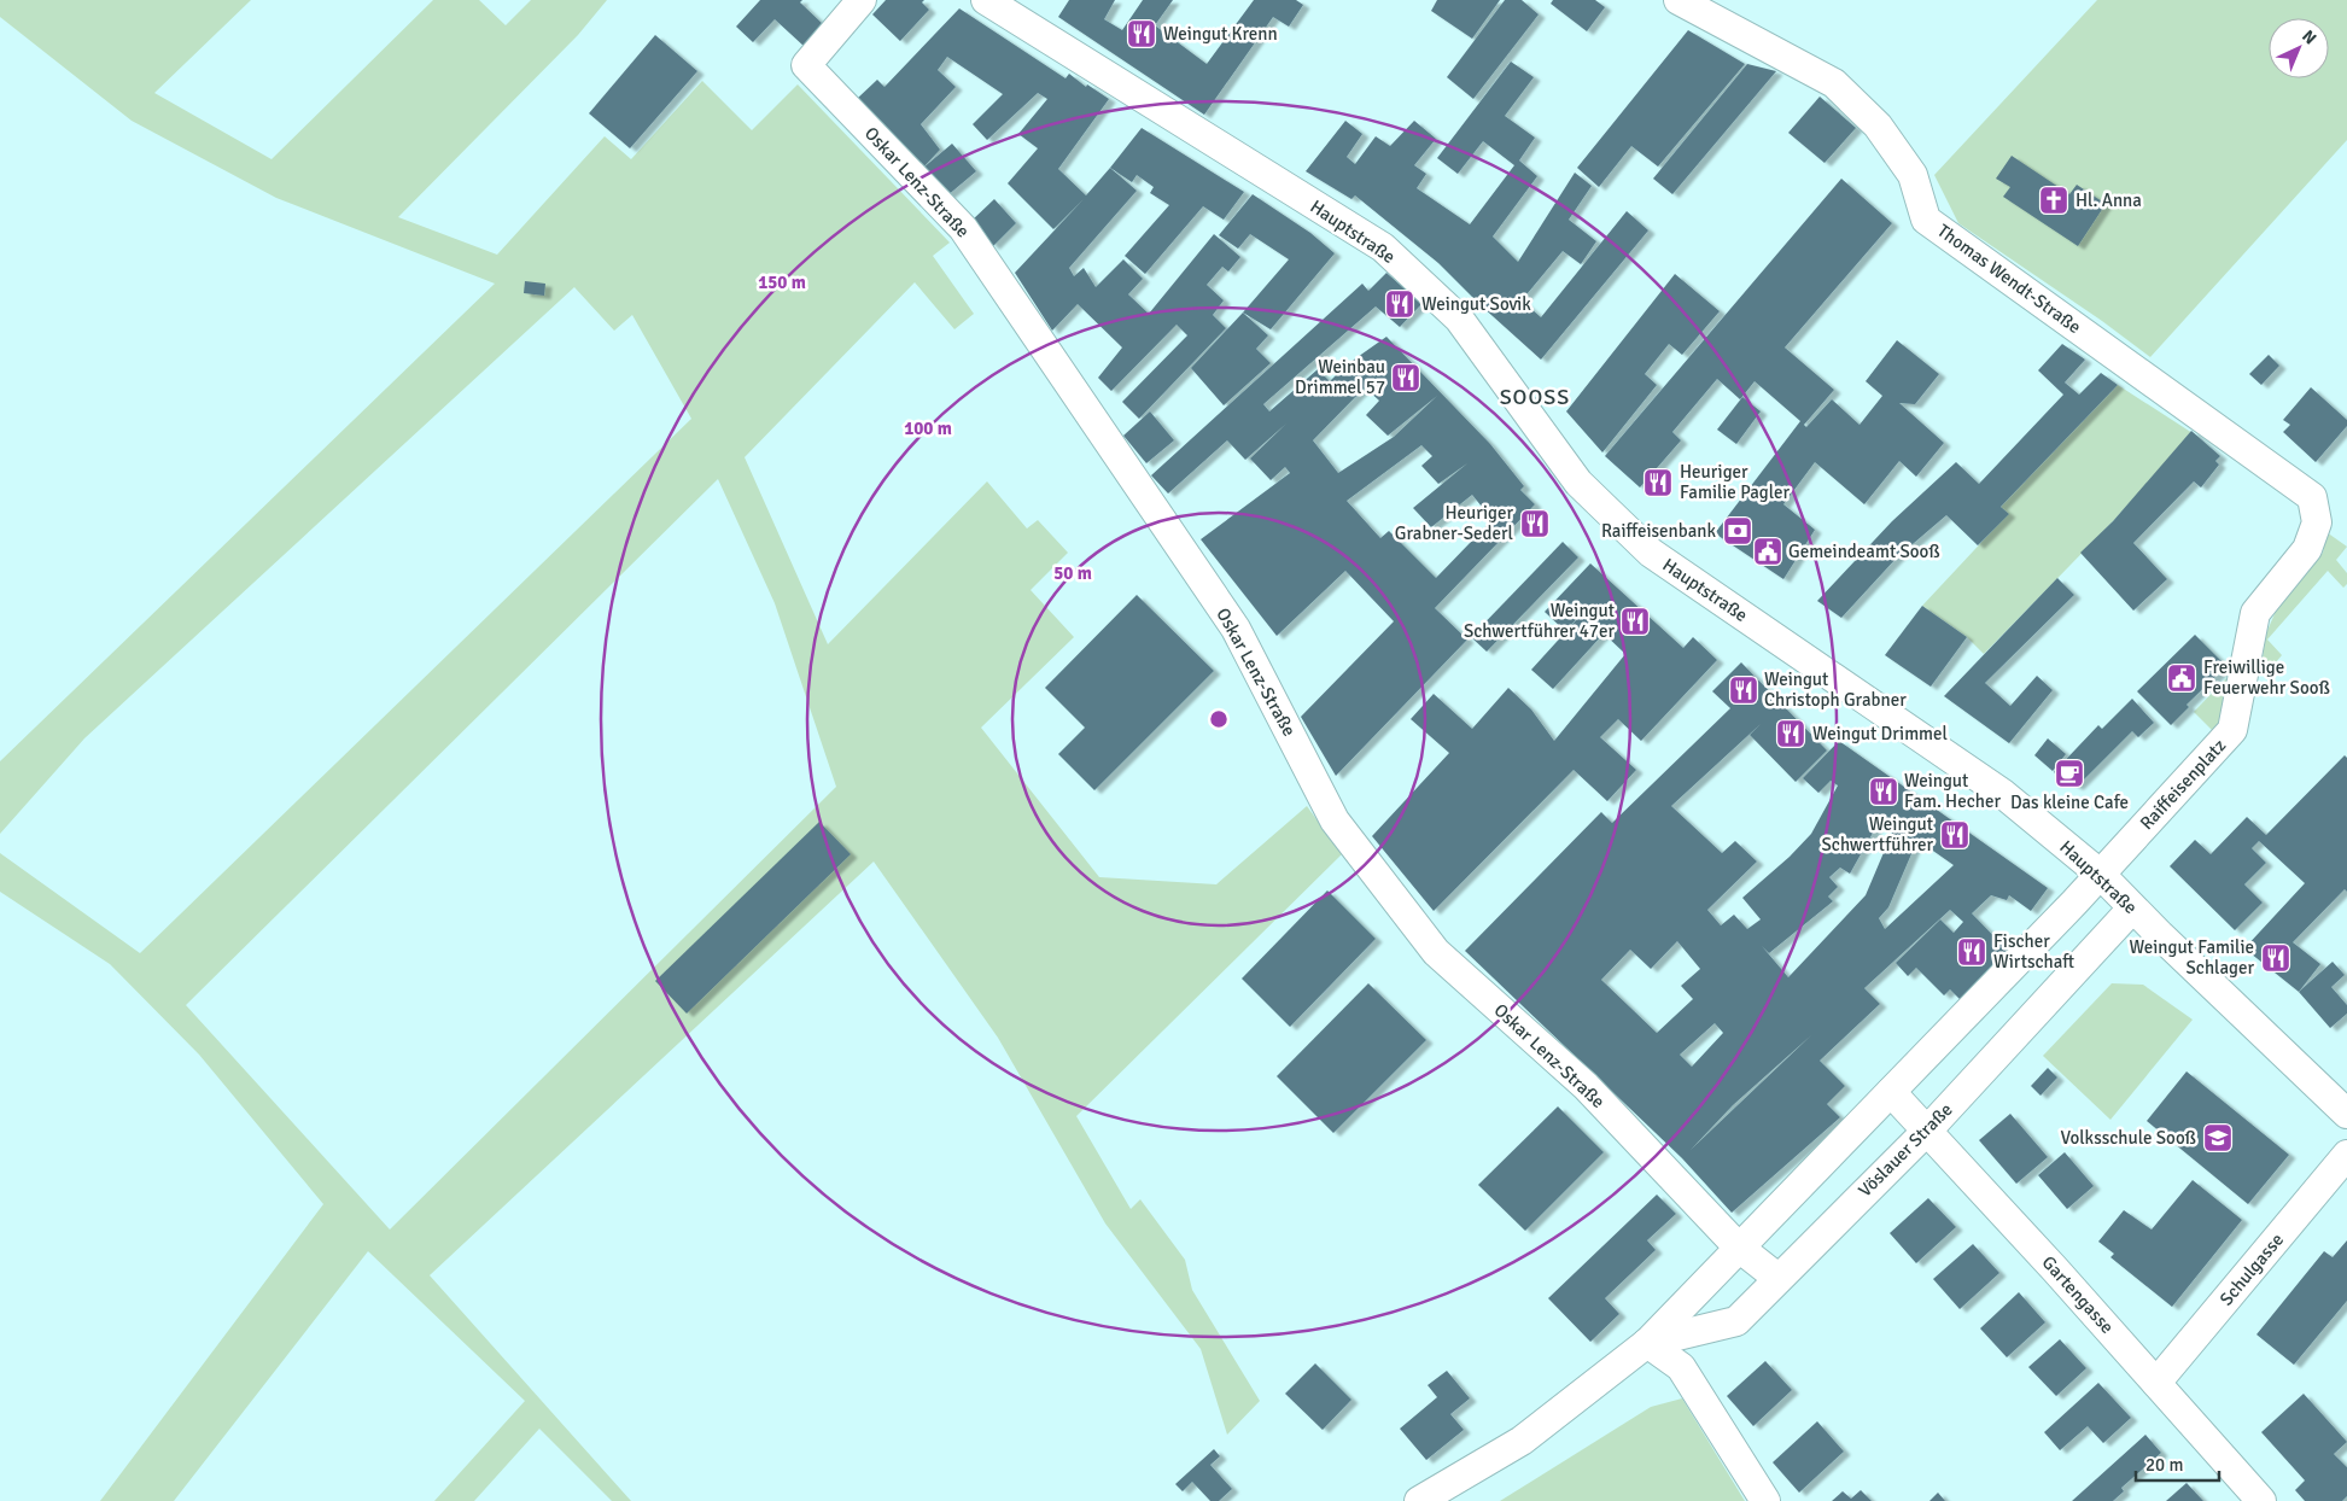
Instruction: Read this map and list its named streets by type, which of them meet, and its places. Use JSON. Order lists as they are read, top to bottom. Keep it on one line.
{"streets":{"street":["Oskar Lenz-Straße","Hauptstraße","Thomas Wendt-Straße","Raiffeisenplatz","Vöslauer Straße","Schulgasse","Gartengasse"]},"crossings":[["Oskar Lenz-Straße","Vöslauer Straße"],["Hauptstraße","Raiffeisenplatz"],["Hauptstraße","Vöslauer Straße"],["Thomas Wendt-Straße","Raiffeisenplatz"],["Raiffeisenplatz","Vöslauer Straße"],["Vöslauer Straße","Gartengasse"],["Schulgasse","Gartengasse"]],"districts":["SOOSS"],"places":{"restaurant":["Weingut Krenn","Weingut Sovik","Weinbau Drimmel 57","Heuriger Familie Pagler","Heuriger Grabner-Sederl","Weingut Schwertführer 47er","Weingut Christoph Grabner","Weingut Drimmel","Weingut Fam. Hecher","Weingut Schwertführer","Fischer Wirtschaft","Weingut Familie Schlager"],"church":["Hl. Anna"],"bank":["Raiffeisenbank"],"public building":["Gemeindeamt Sooß","Freiwillige Feuerwehr Sooß"],"cafe":["Das kleine Cafe"],"school or university":["Volksschule Sooß"]},"scale_bar":"20 m","north":"top right","rings":["150 m","100 m","50 m"]}
